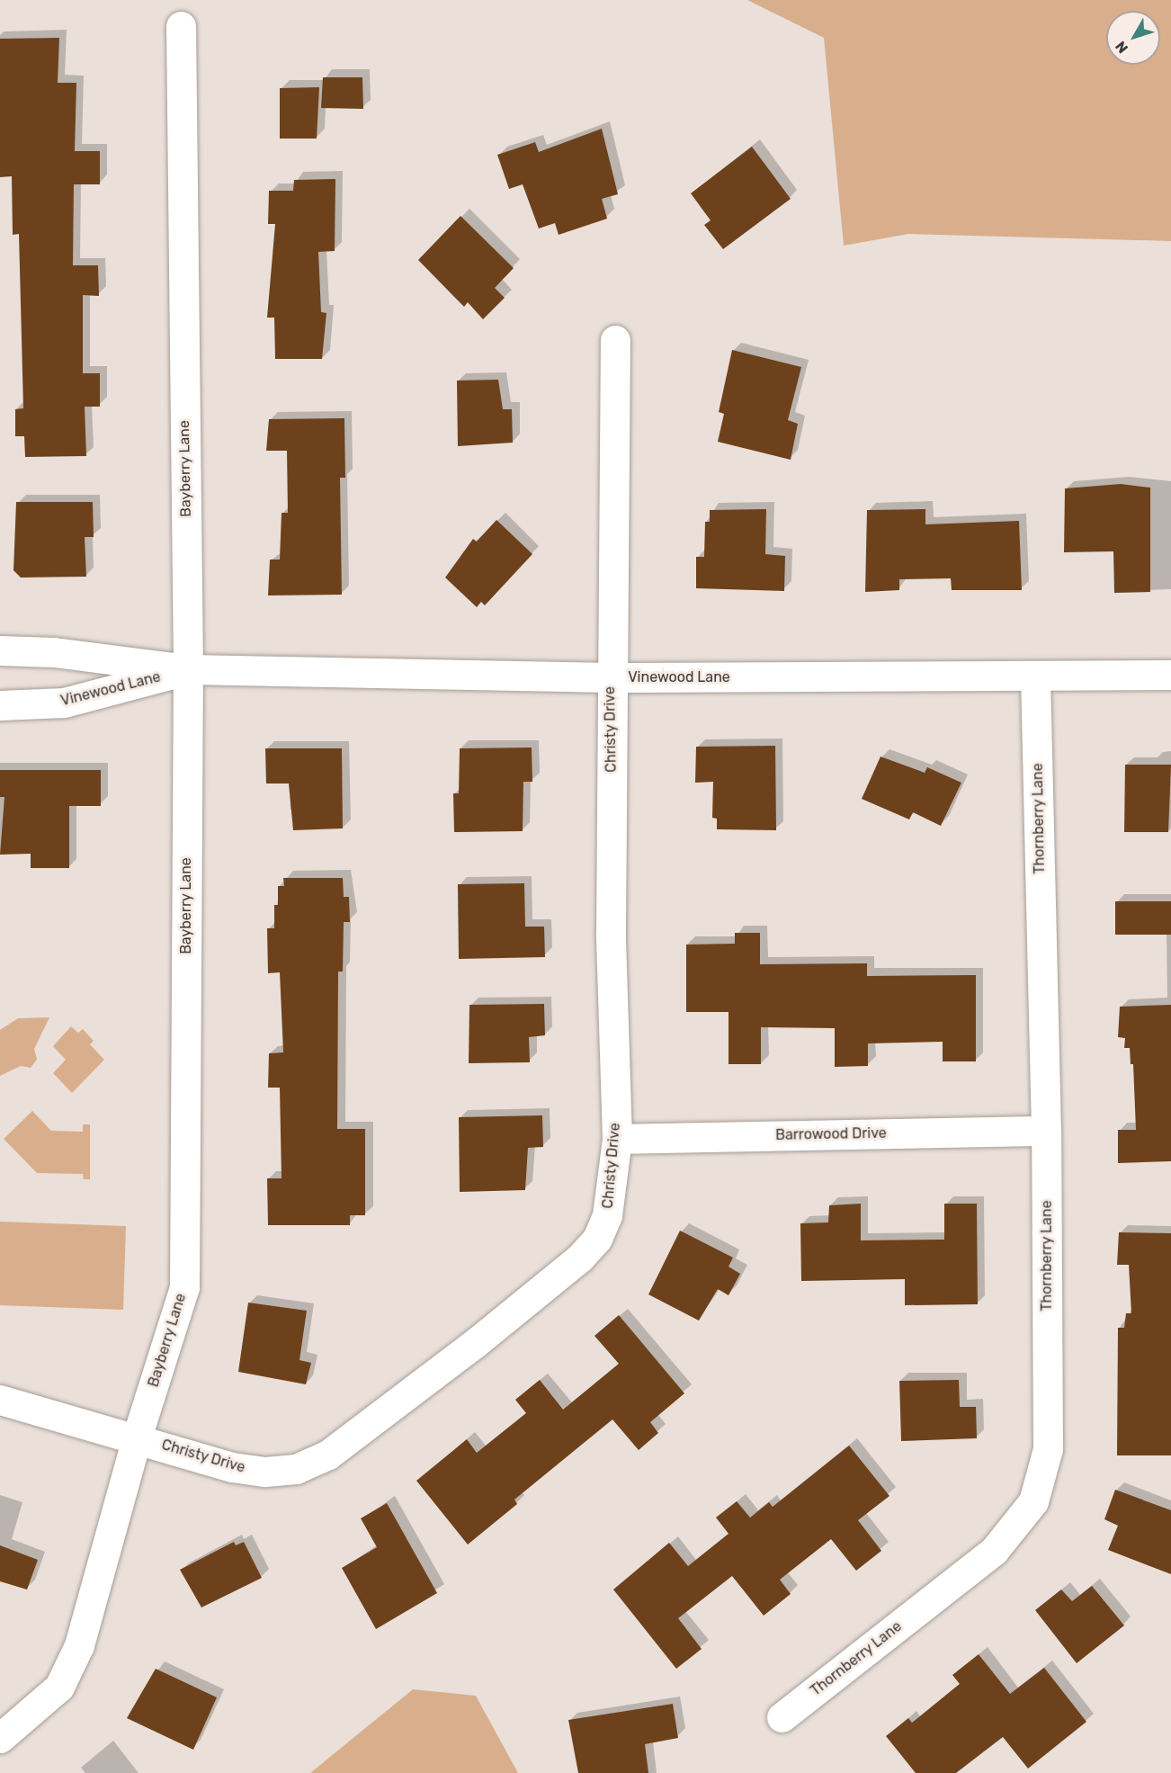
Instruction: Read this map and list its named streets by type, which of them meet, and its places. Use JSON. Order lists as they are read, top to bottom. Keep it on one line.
{"streets":{"street":["Bayberry Lane","Vinewood Lane","Christy Drive","Thornberry Lane","Barrowood Drive"]},"crossings":[["Bayberry Lane","Vinewood Lane"],["Bayberry Lane","Christy Drive"],["Vinewood Lane","Christy Drive"],["Vinewood Lane","Thornberry Lane"],["Christy Drive","Barrowood Drive"],["Thornberry Lane","Barrowood Drive"]],"north":"bottom left"}
